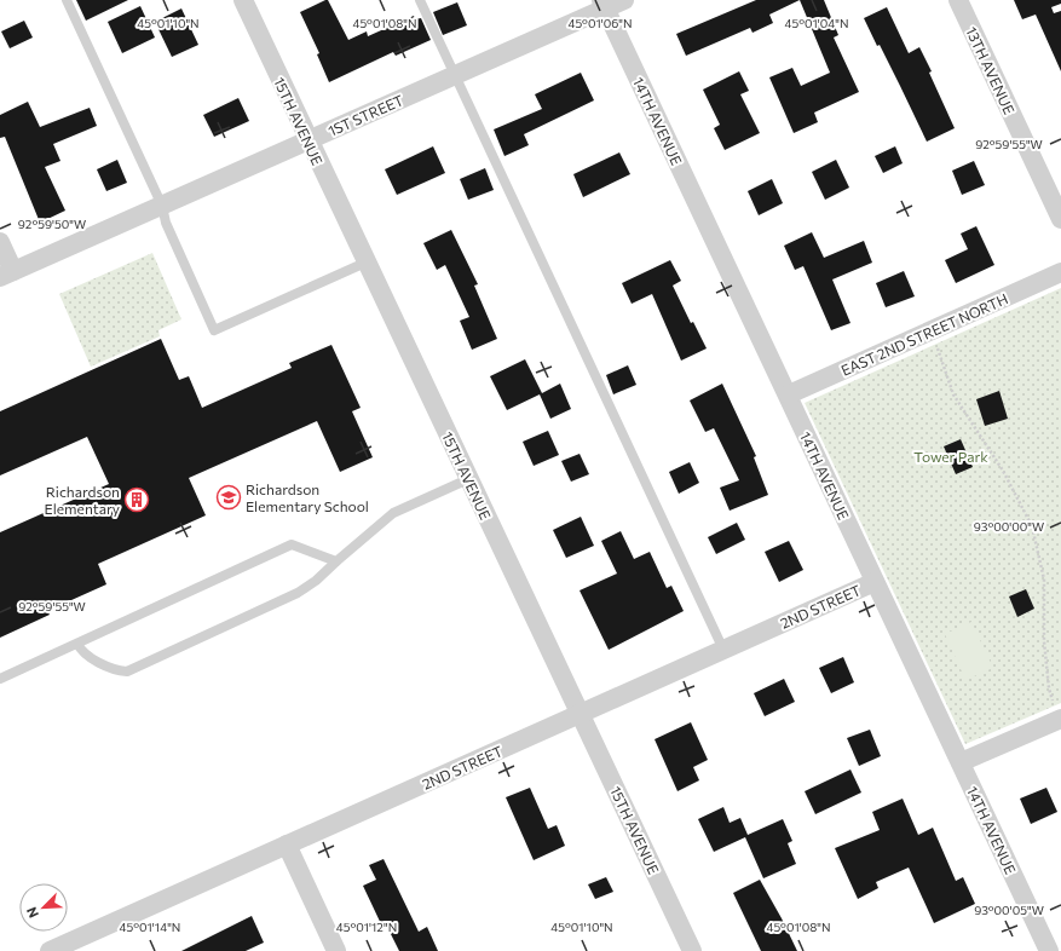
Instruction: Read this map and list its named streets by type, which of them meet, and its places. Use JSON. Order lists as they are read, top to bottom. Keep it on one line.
{"streets":{"street":["13TH AVENUE","1ST STREET","15TH AVENUE","14TH AVENUE","EAST 2ND STREET NORTH","2ND STREET"]},"crossings":[["1ST STREET","15TH AVENUE"],["1ST STREET","14TH AVENUE"],["15TH AVENUE","2ND STREET"],["14TH AVENUE","EAST 2ND STREET NORTH"],["14TH AVENUE","2ND STREET"]],"parks":["Tower Park"],"places":{"school or university":["Richardson Elementary School"],"building":["Richardson Elementary"]},"north":"bottom left","coordinates":["45°01'10\"N","45°01'08\"N","45°01'06\"N","45°01'04\"N","92°59'55\"W","92°59'50\"W","93°00'00\"W","93°00'05\"W","45°01'14\"N","45°01'12\"N"]}
